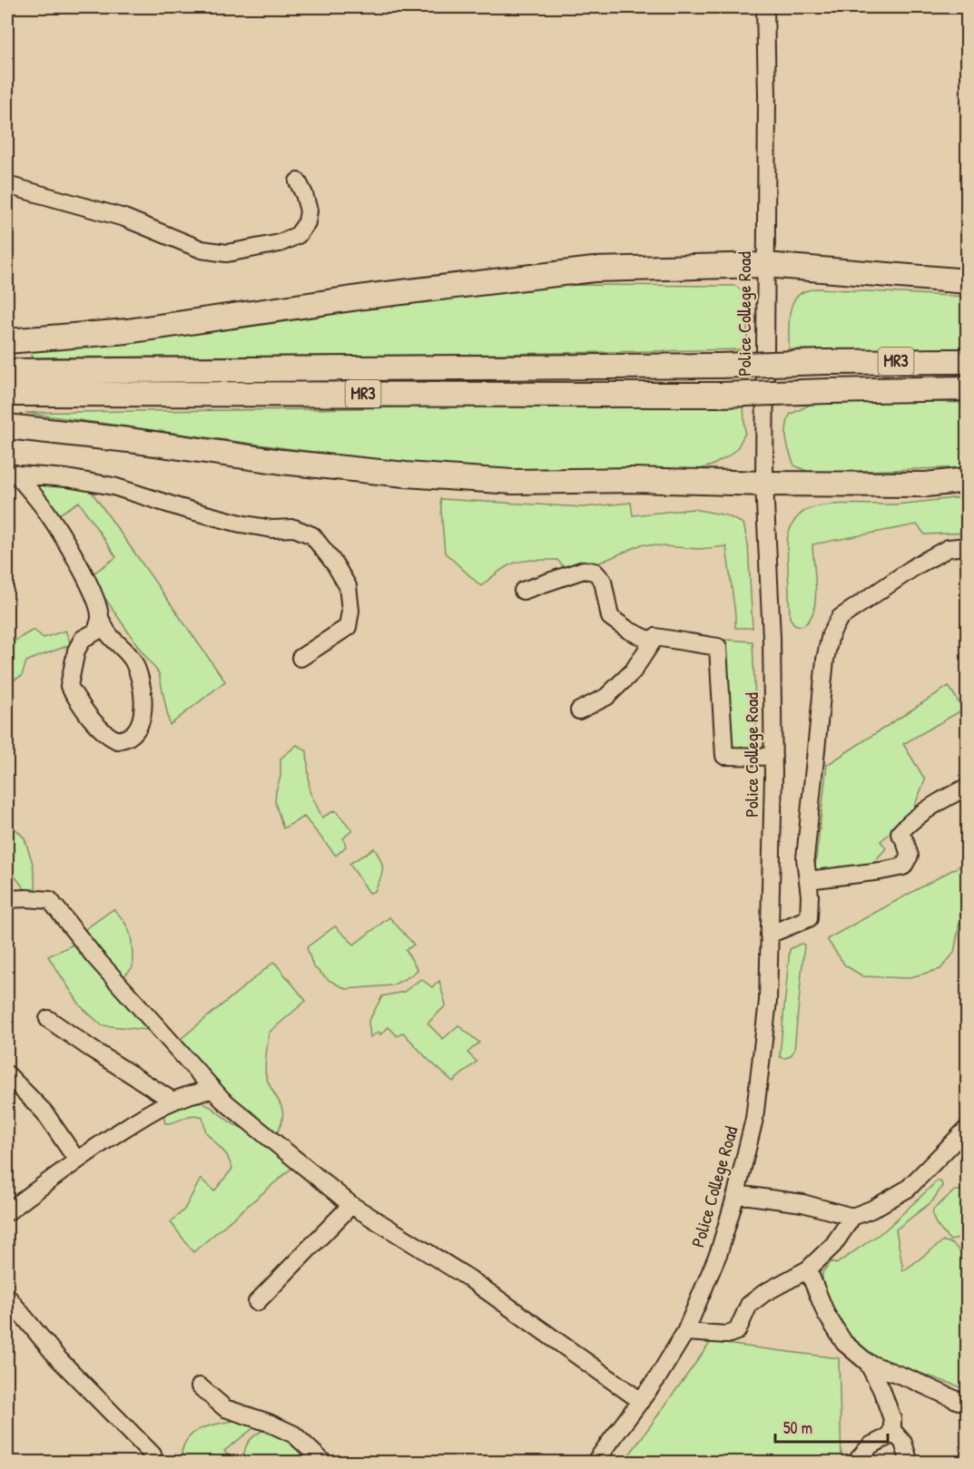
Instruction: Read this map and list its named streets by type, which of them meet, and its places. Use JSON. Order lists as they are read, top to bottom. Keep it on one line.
{"streets":{"highway":["MR3"],"street":["Police College Road"]},"scale_bar":"50 m"}
